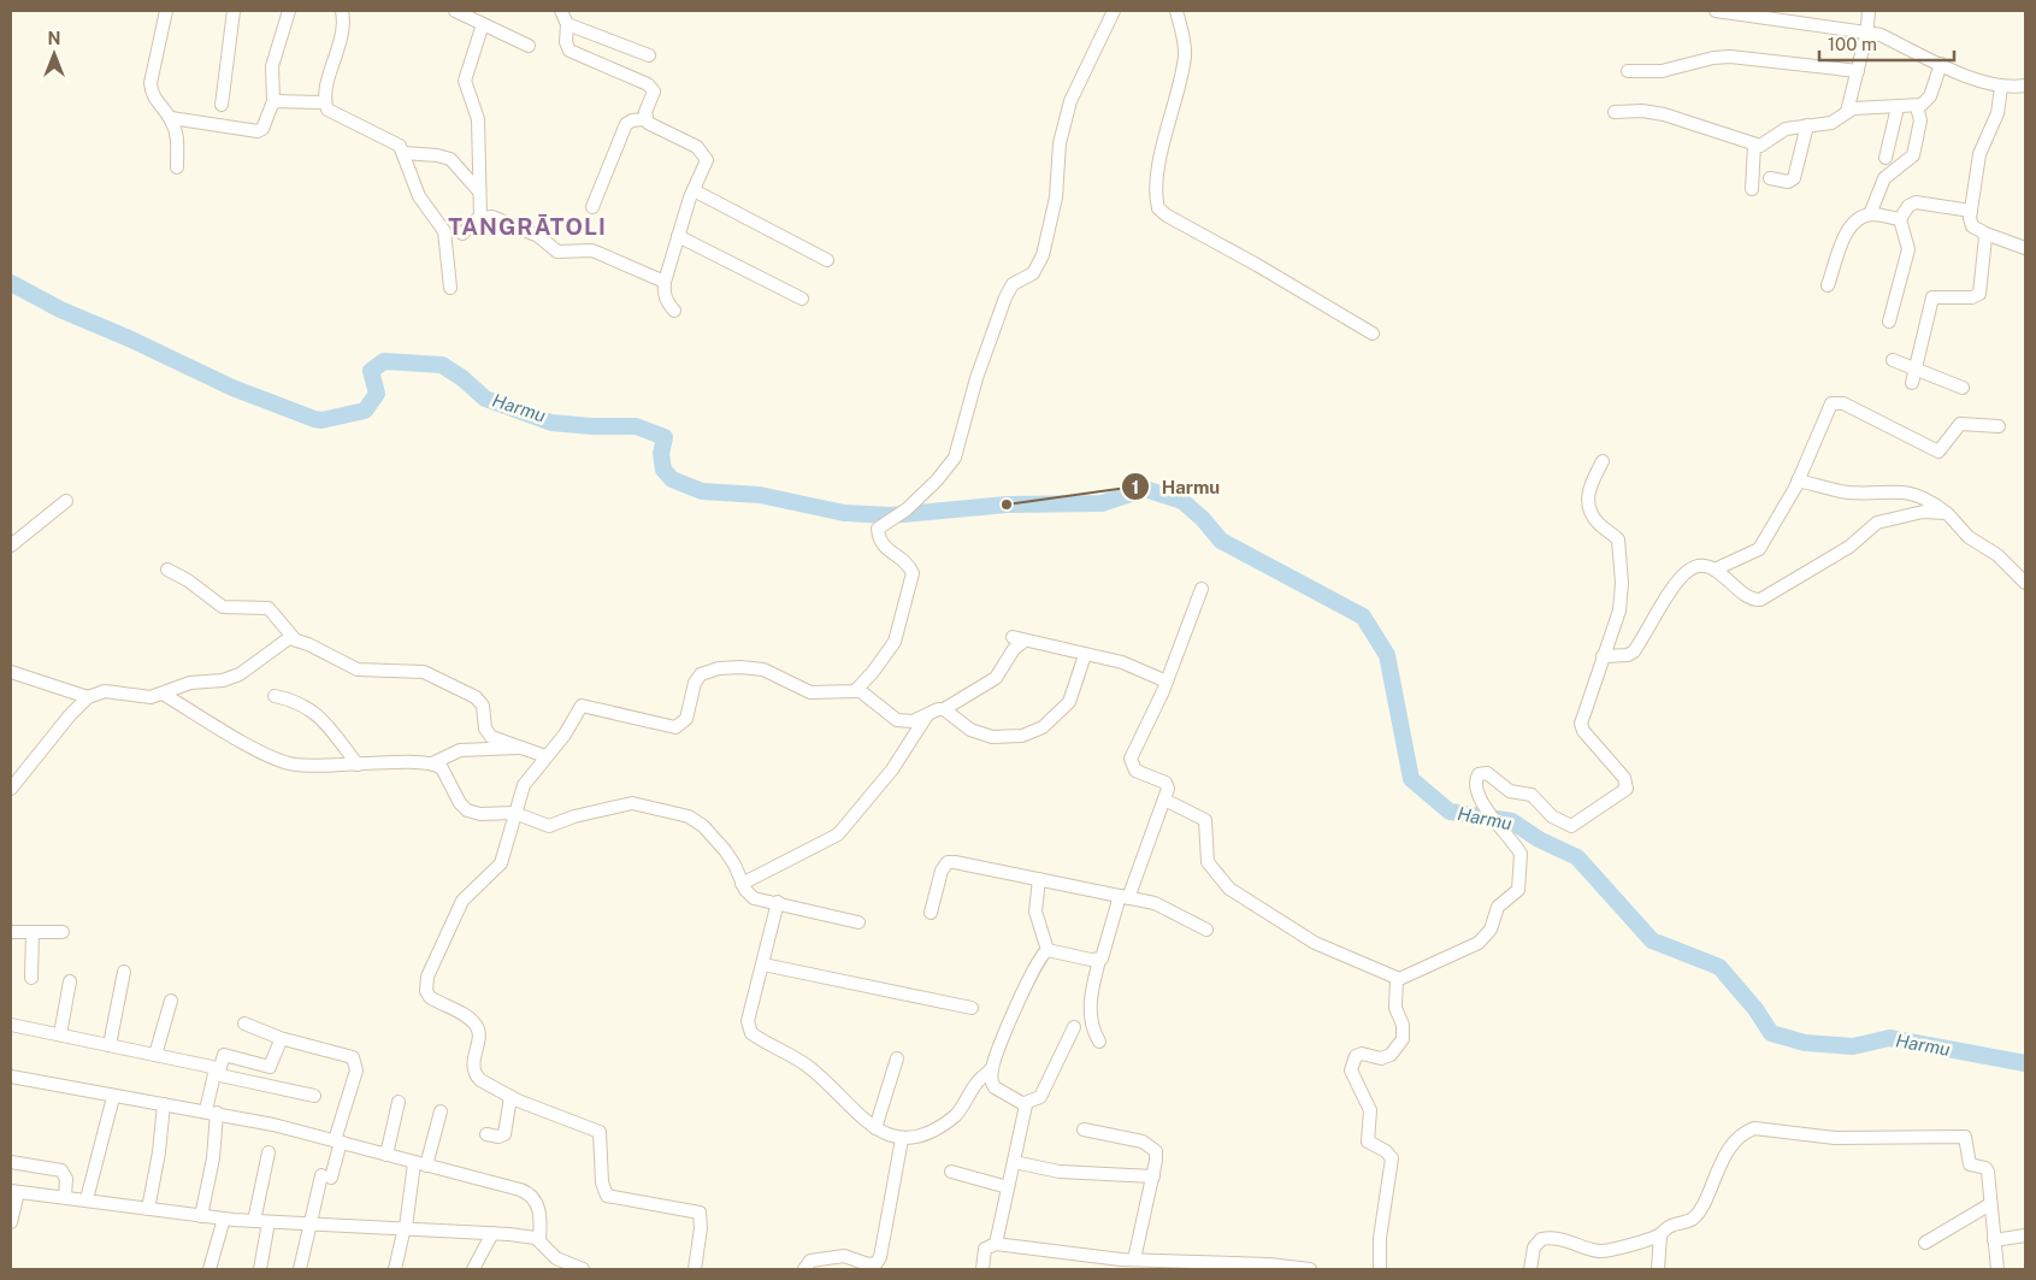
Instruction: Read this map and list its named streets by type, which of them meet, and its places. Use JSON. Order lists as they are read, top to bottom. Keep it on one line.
{"districts":["TANGRĀTOLI"],"water":["Harmu"],"places":["Harmu"],"scale_bar":"100 m","north":"top"}
